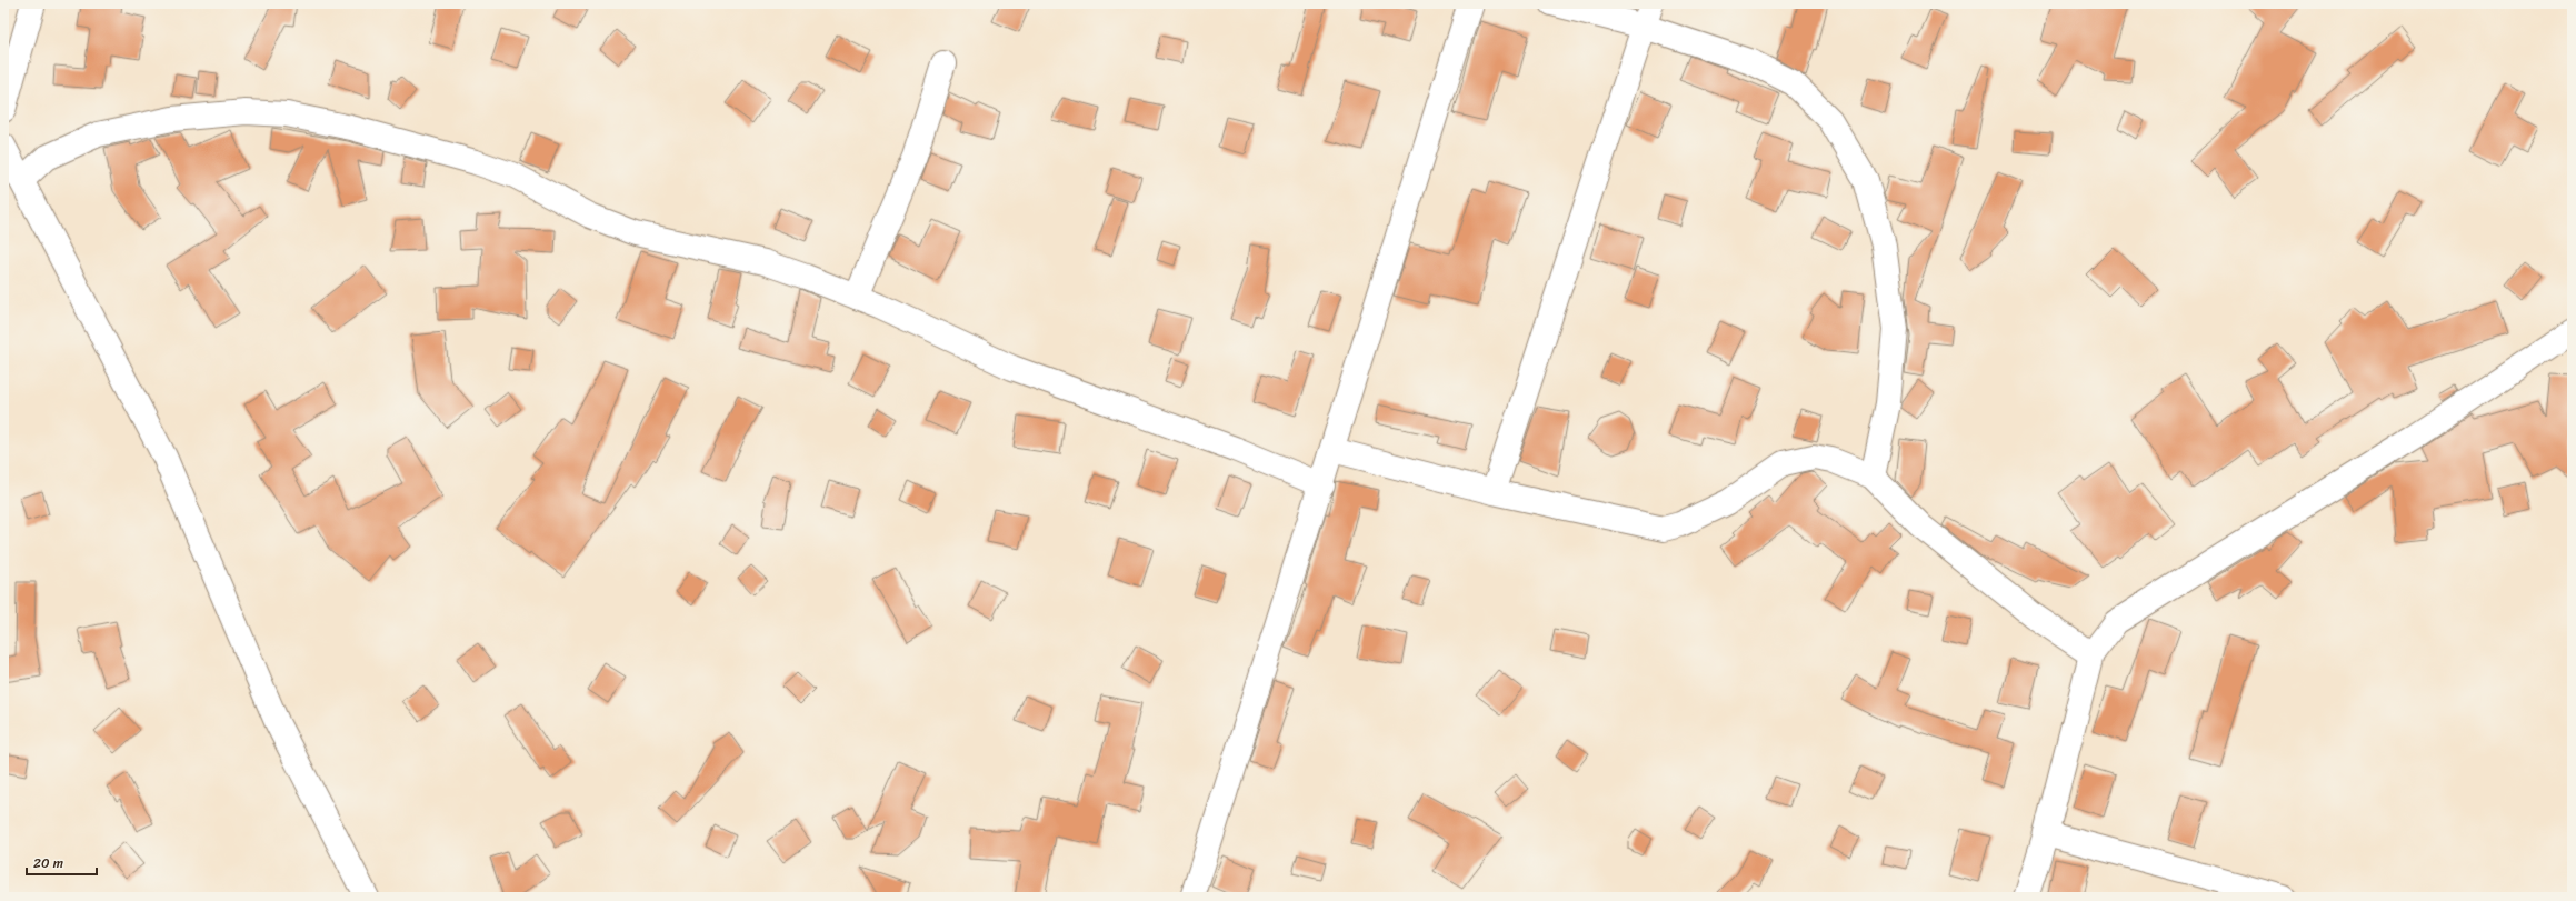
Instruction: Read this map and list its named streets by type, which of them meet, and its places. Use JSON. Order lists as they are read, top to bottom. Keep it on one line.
{"scale_bar":"20 m"}
